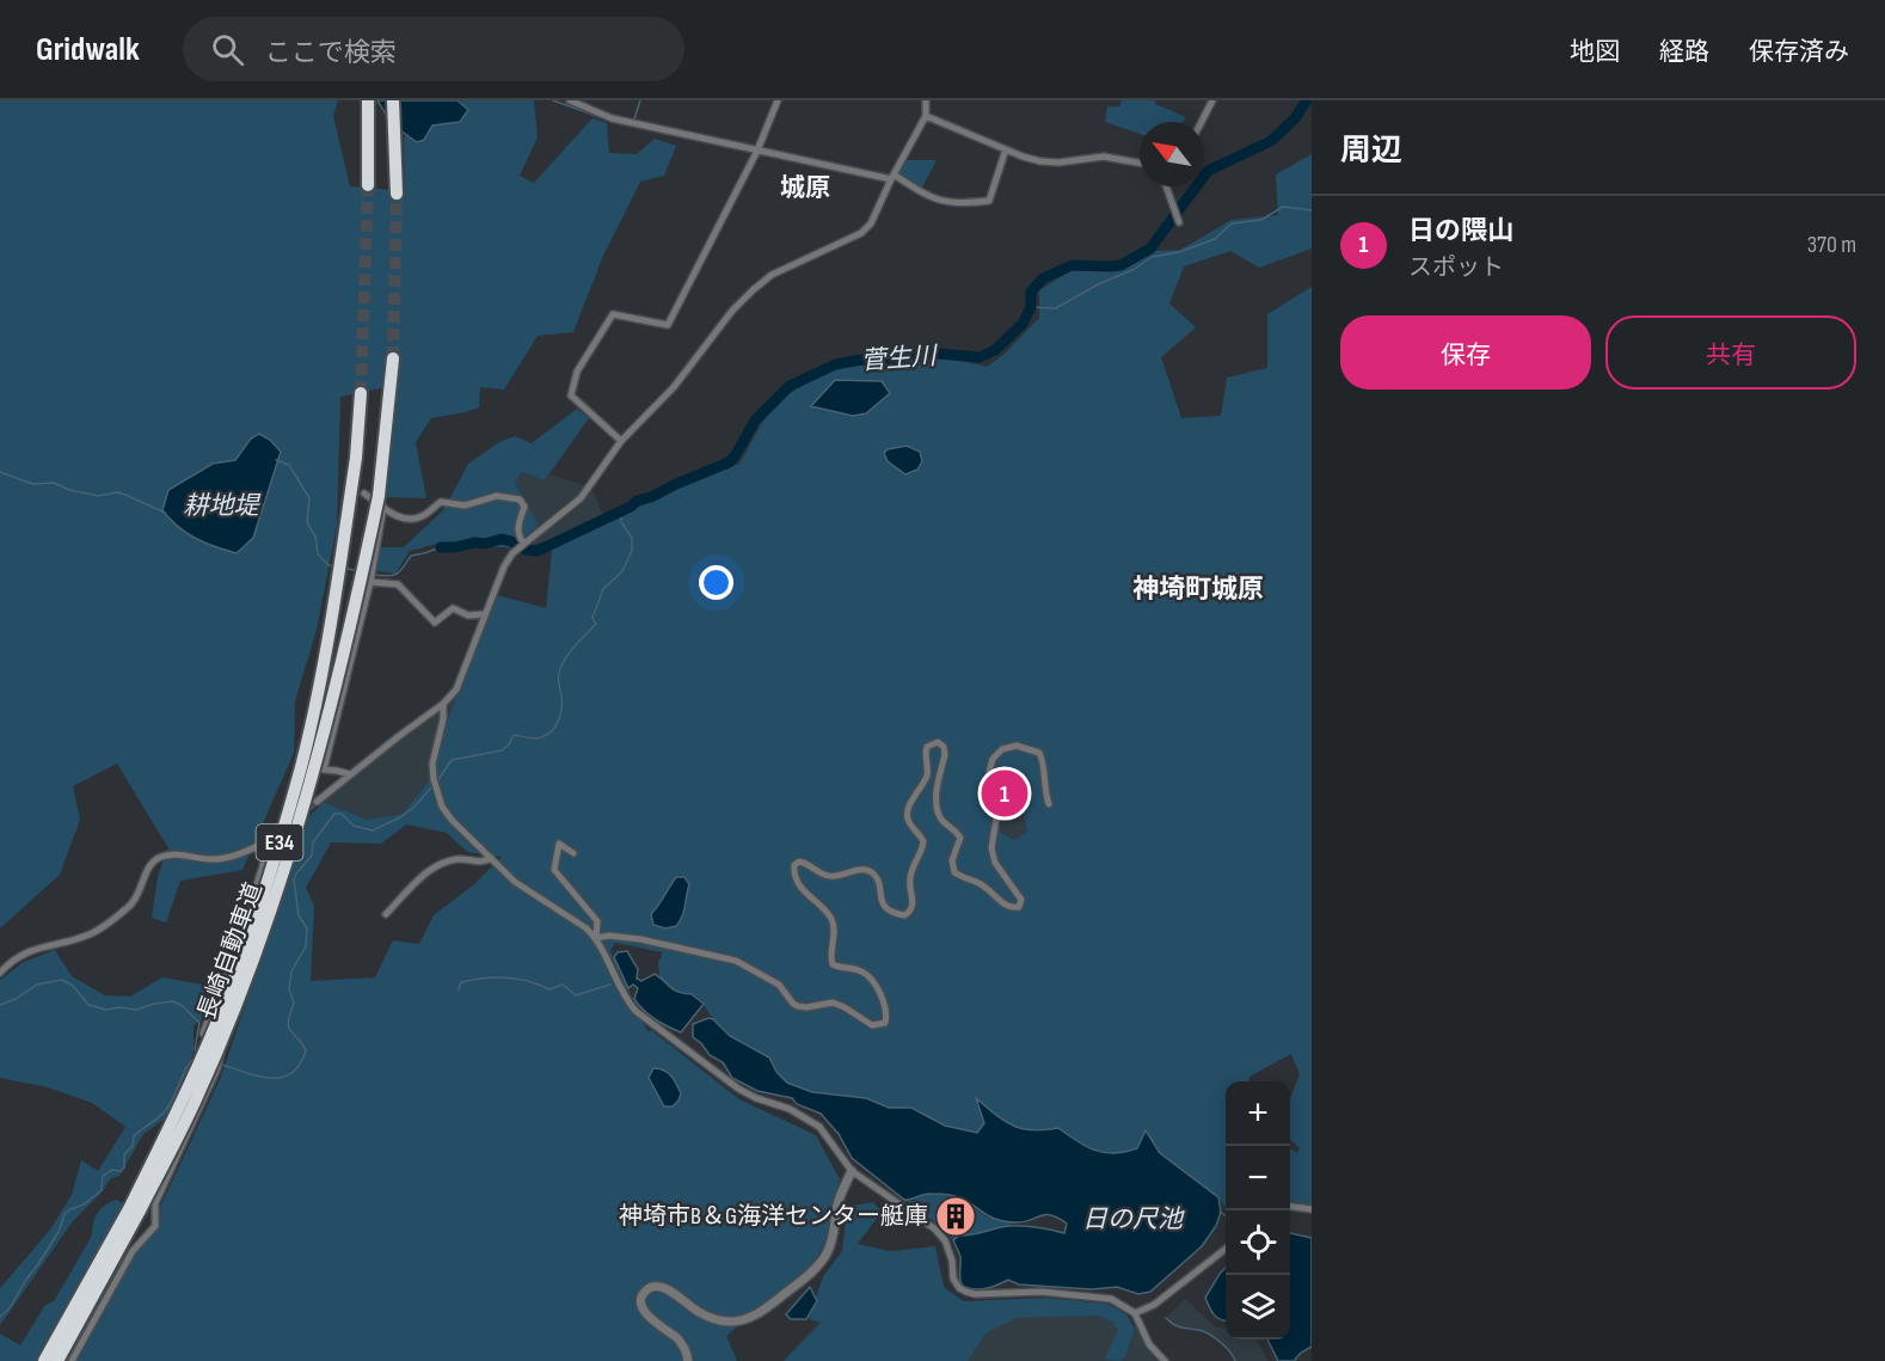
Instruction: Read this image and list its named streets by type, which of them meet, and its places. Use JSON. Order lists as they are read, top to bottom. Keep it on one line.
{"streets":{"highway":["E34","長崎自動車道"]},"districts":["城原","神埼町城原"],"water":["菅生川","耕地堤","日の尺池"],"places":{"building":["神埼市B＆G海洋センター艇庫"]},"north":"top left","page":{"header":"Gridwalk","search":"ここで検索","nav":["地図","経路","保存済み"],"heading":"周辺","list":[{"mark":"1","name":"日の隈山","note":"スポット","value":"370 m"}],"buttons":["保存","共有"],"pins":"1","map_buttons":["+","−"]}}
